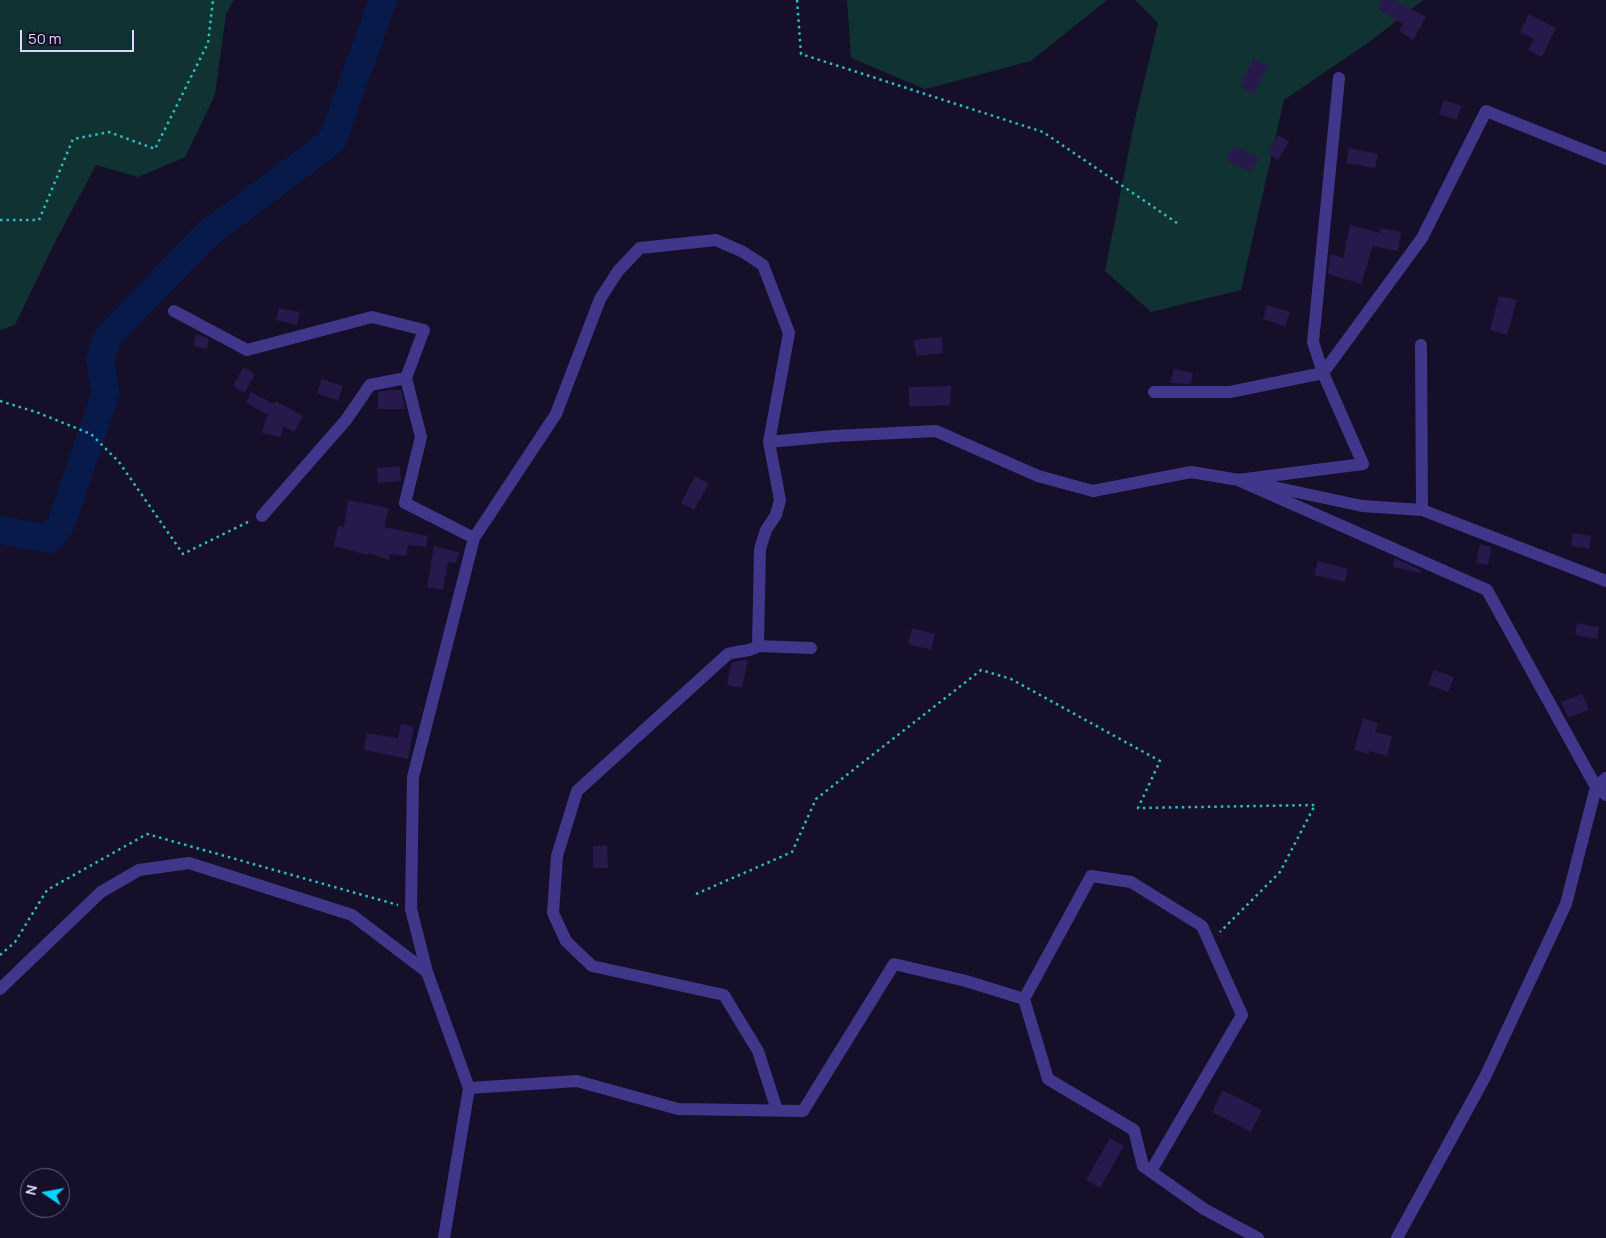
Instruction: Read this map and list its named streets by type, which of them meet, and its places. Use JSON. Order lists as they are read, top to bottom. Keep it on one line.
{"scale_bar":"50 m","north":"left"}
